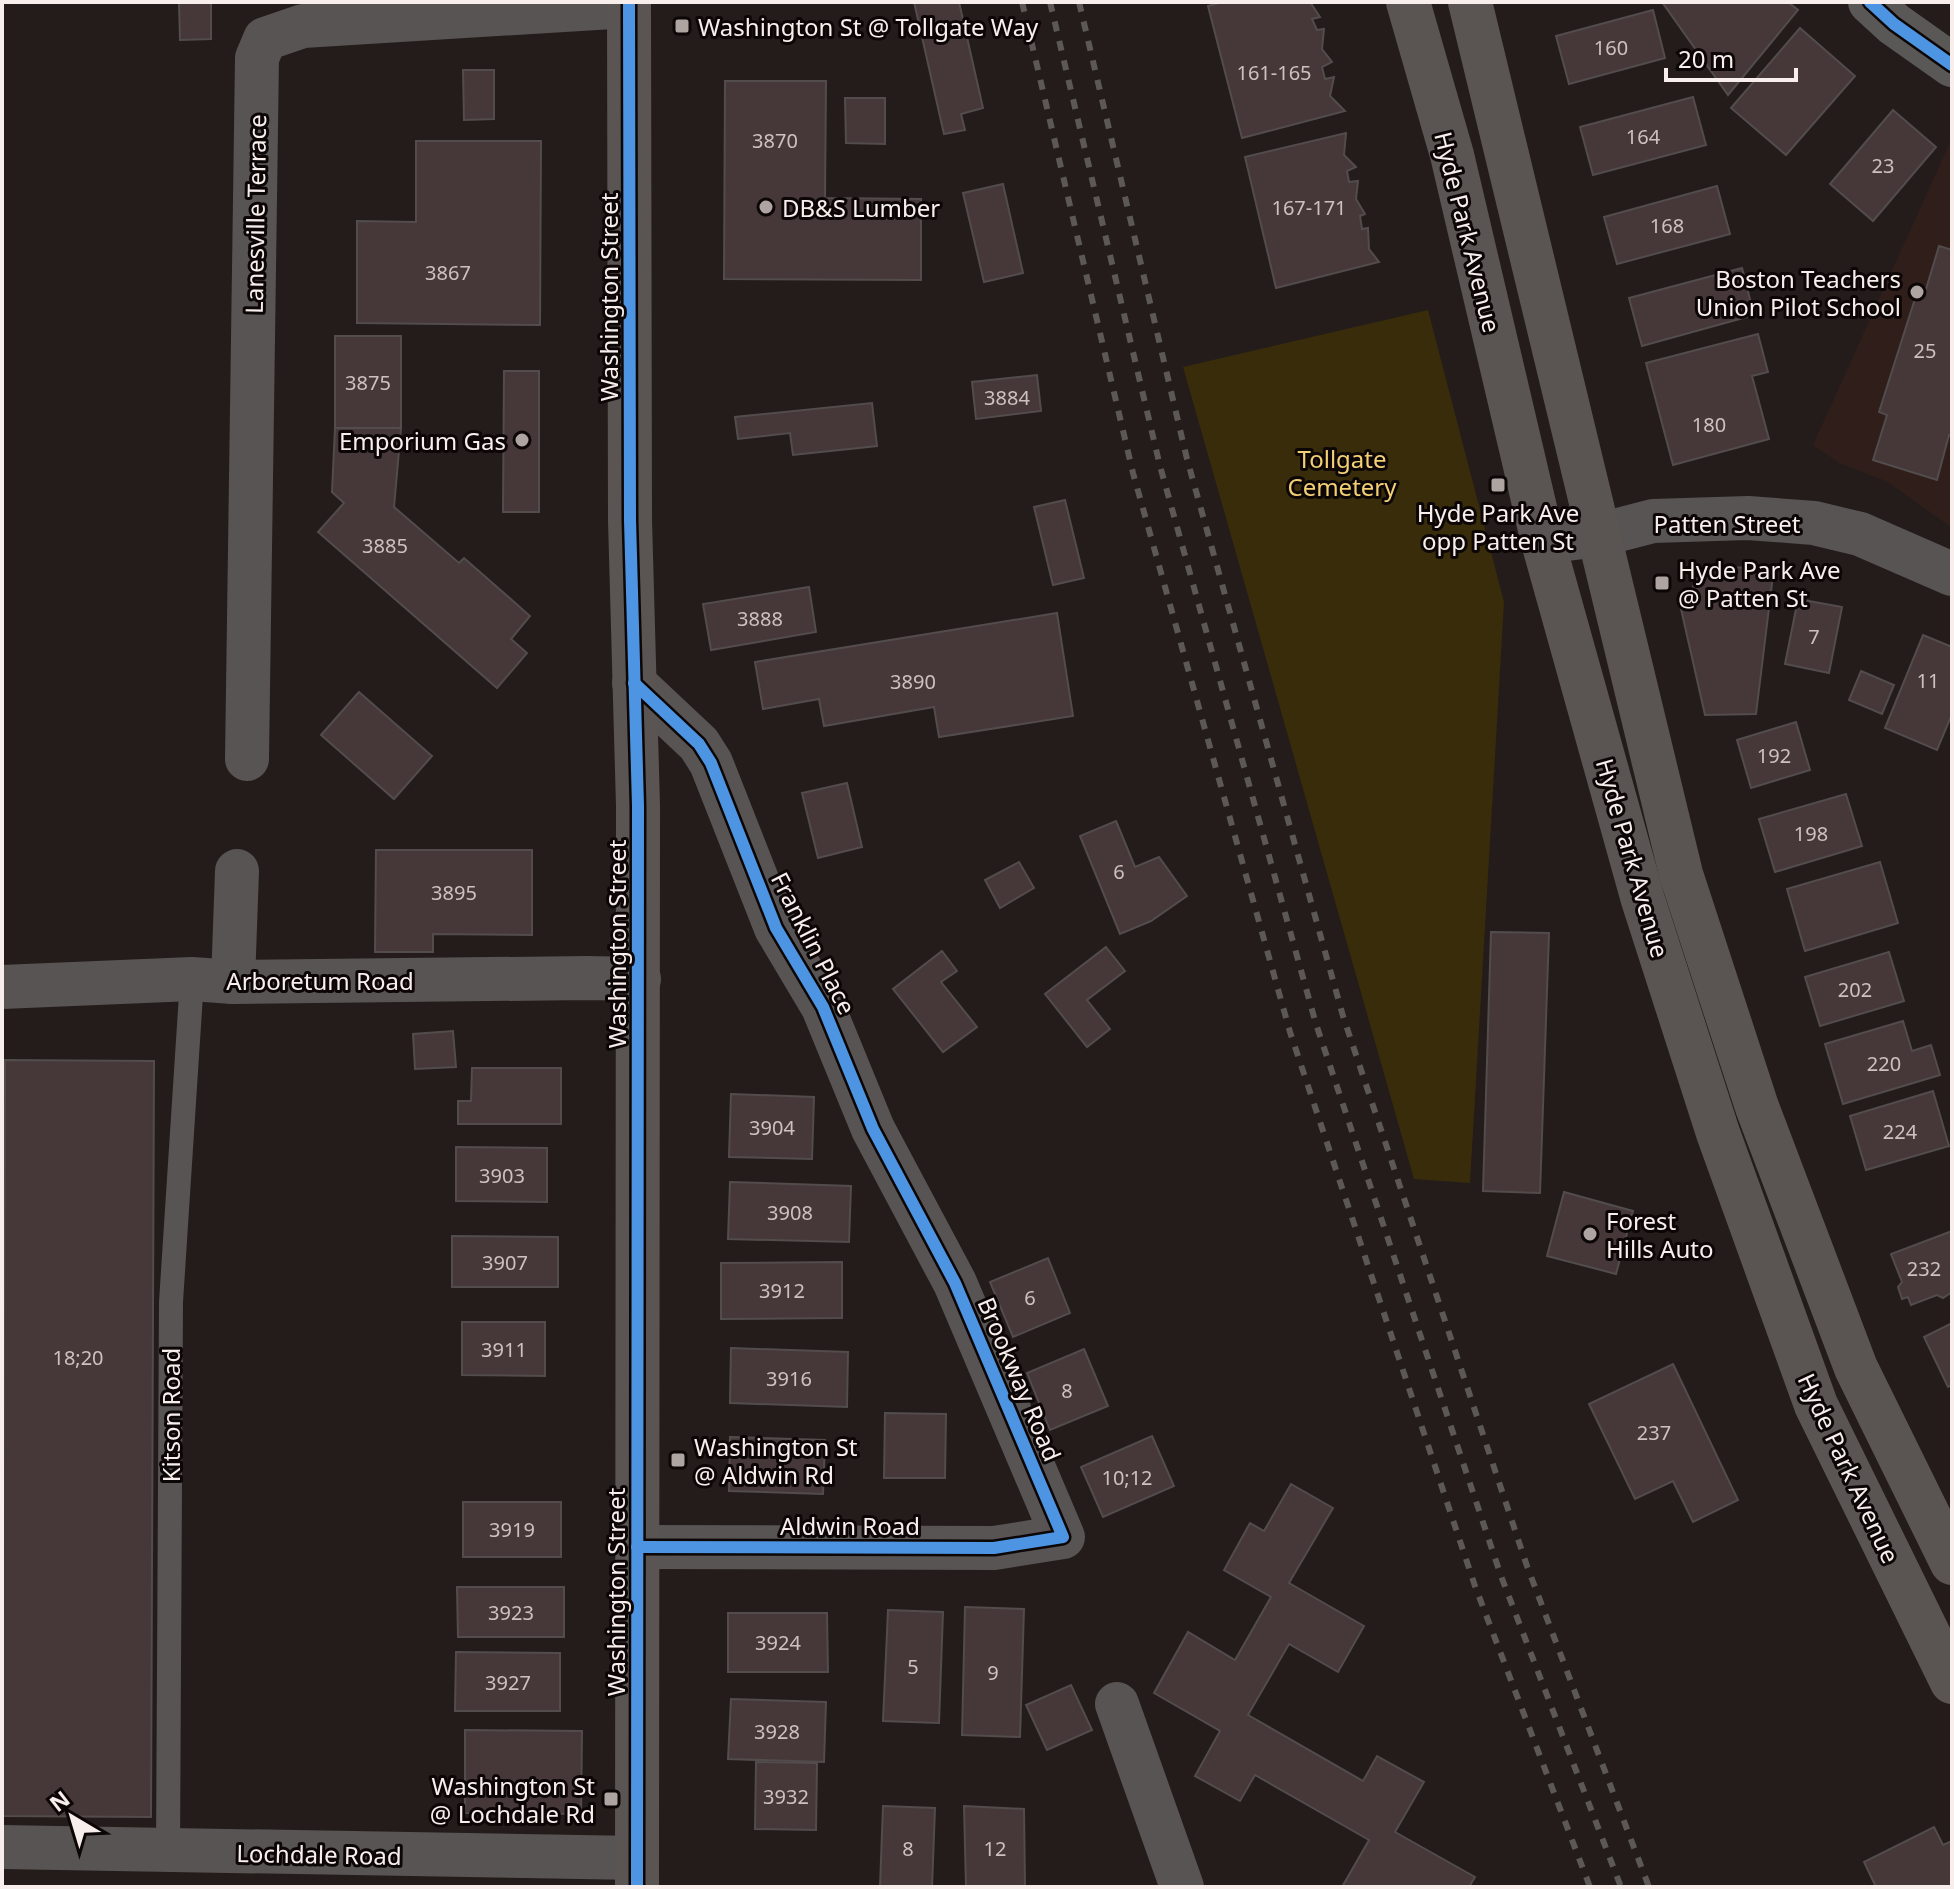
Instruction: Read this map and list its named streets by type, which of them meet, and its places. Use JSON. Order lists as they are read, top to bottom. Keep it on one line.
{"streets":{"main road":["Hyde Park Avenue","Washington Street"],"street":["Lanesville Terrace","Patten Street","Franklin Place","Arboretum Road","Brookway Road","Aldwin Road","Lochdale Road"],"lane":["Kitson Road"]},"crossings":[["Lanesville Terrace","Washington Street"],["Hyde Park Avenue","Patten Street"],["Washington Street","Franklin Place"],["Washington Street","Arboretum Road"],["Washington Street","Aldwin Road"],["Washington Street","Lochdale Road"],["Franklin Place","Brookway Road"],["Arboretum Road","Kitson Road"],["Brookway Road","Aldwin Road"],["Kitson Road","Lochdale Road"]],"parks":["Tollgate Cemetery"],"places":{"transit":["Washington St @ Tollgate Way","Hyde Park Ave opp Patten St","Hyde Park Ave @ Patten St","Washington St @ Aldwin Rd","Washington St @ Lochdale Rd"],"other":["DB&S Lumber","Boston Teachers Union Pilot School","Emporium Gas","Forest Hills Auto"]},"house_numbers":["160","161-165","164","3870","23","167-171","168","3867","25","3875","3884","180","3885","3888","7","11","3890","192","198","6","3895","202","220","3904","224","3903","3908","3907","232","3912","6","3911","18;20","3916","8","237","10;12","3919","3923","3924","5","9","3927","3928","3932","8","12"],"scale_bar":"20 m","north":"top left"}
